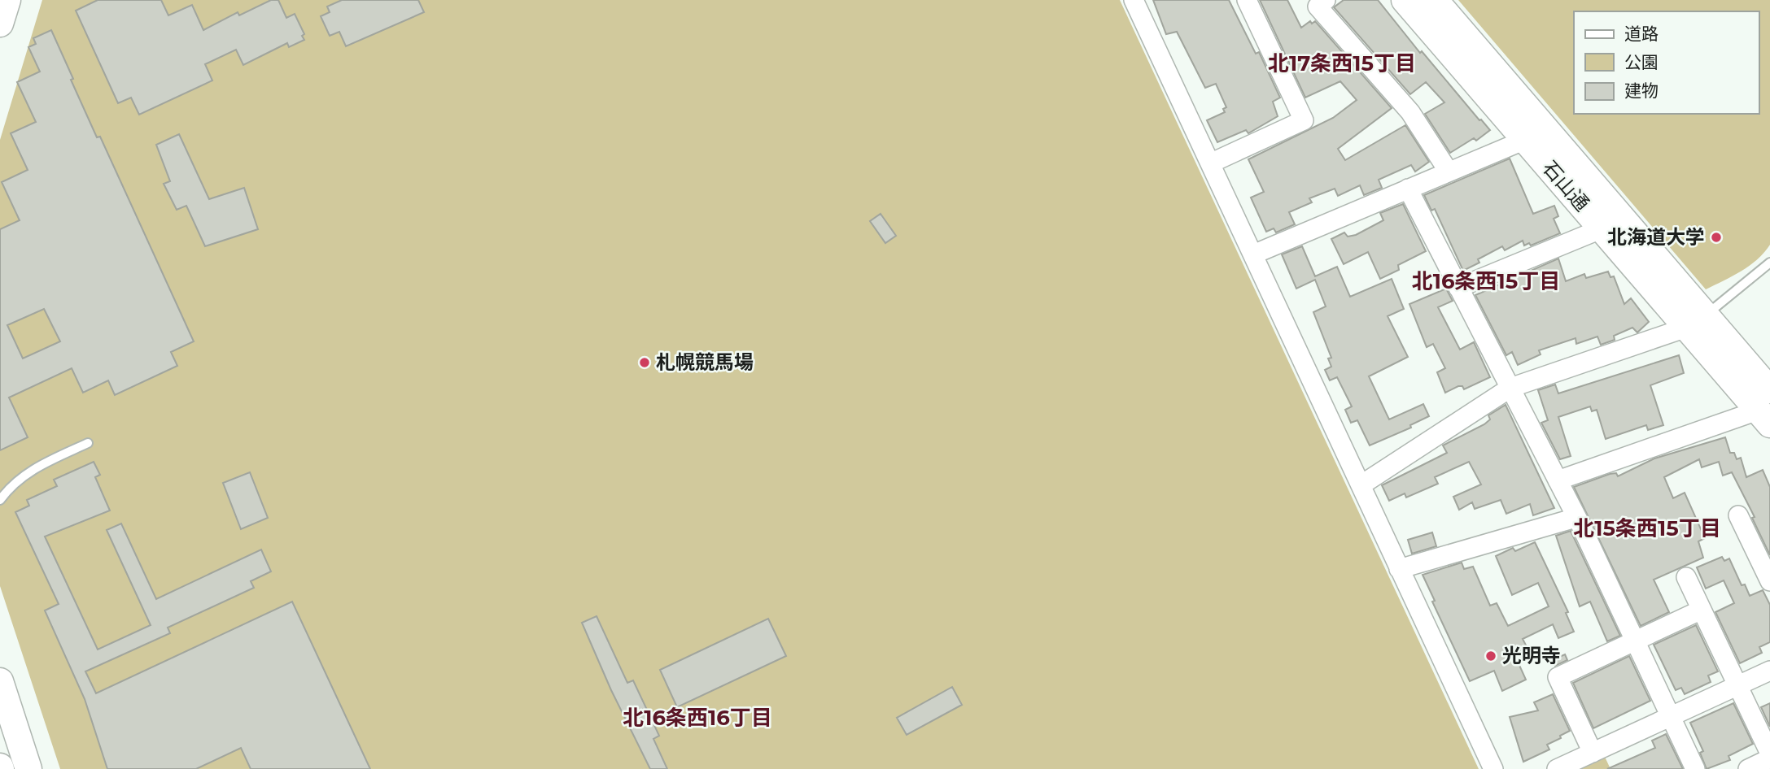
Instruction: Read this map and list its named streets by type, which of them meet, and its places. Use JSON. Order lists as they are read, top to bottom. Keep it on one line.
{"streets":{"main road":["石山通"]},"districts":["北17条西15丁目","北16条西15丁目","北15条西15丁目","北16条西16丁目"],"places":["北海道大学","札幌競馬場","光明寺"],"legend":["道路","公園","建物"]}
